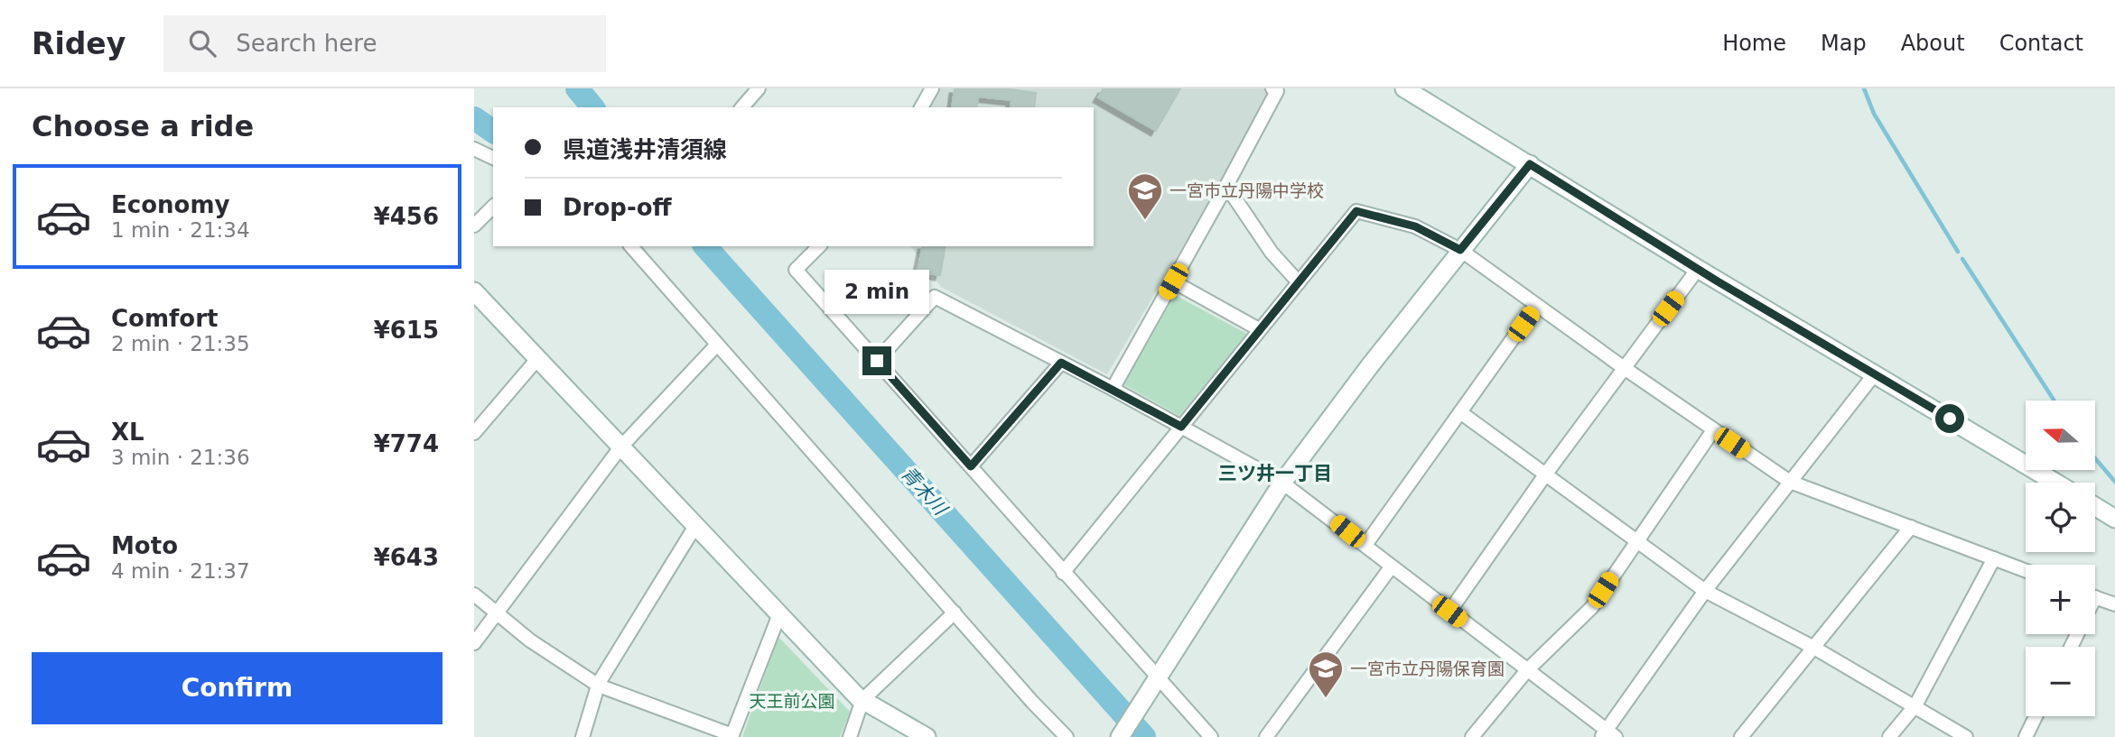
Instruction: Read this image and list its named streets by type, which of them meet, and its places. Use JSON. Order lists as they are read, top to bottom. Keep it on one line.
{"districts":["三ツ井一丁目"],"water":["青木川"],"parks":["天王前公園"],"places":{"school or university":["一宮市立丹陽中学校","一宮市立丹陽保育園"]},"north":"left","page":{"header":"Ridey","search":"Search here","nav":["Home","Map","About","Contact"],"heading":"Choose a ride","banner":["県道浅井清須線","Drop-off"],"list":[{"name":"Economy","note":"1 min · 21:34","value":"¥456"},{"name":"Comfort","note":"2 min · 21:35","value":"¥615"},{"name":"XL","note":"3 min · 21:36","value":"¥774"},{"name":"Moto","note":"4 min · 21:37","value":"¥643"}],"bubble":"2 min","map_buttons":["+","−"],"buttons":"Confirm"}}
